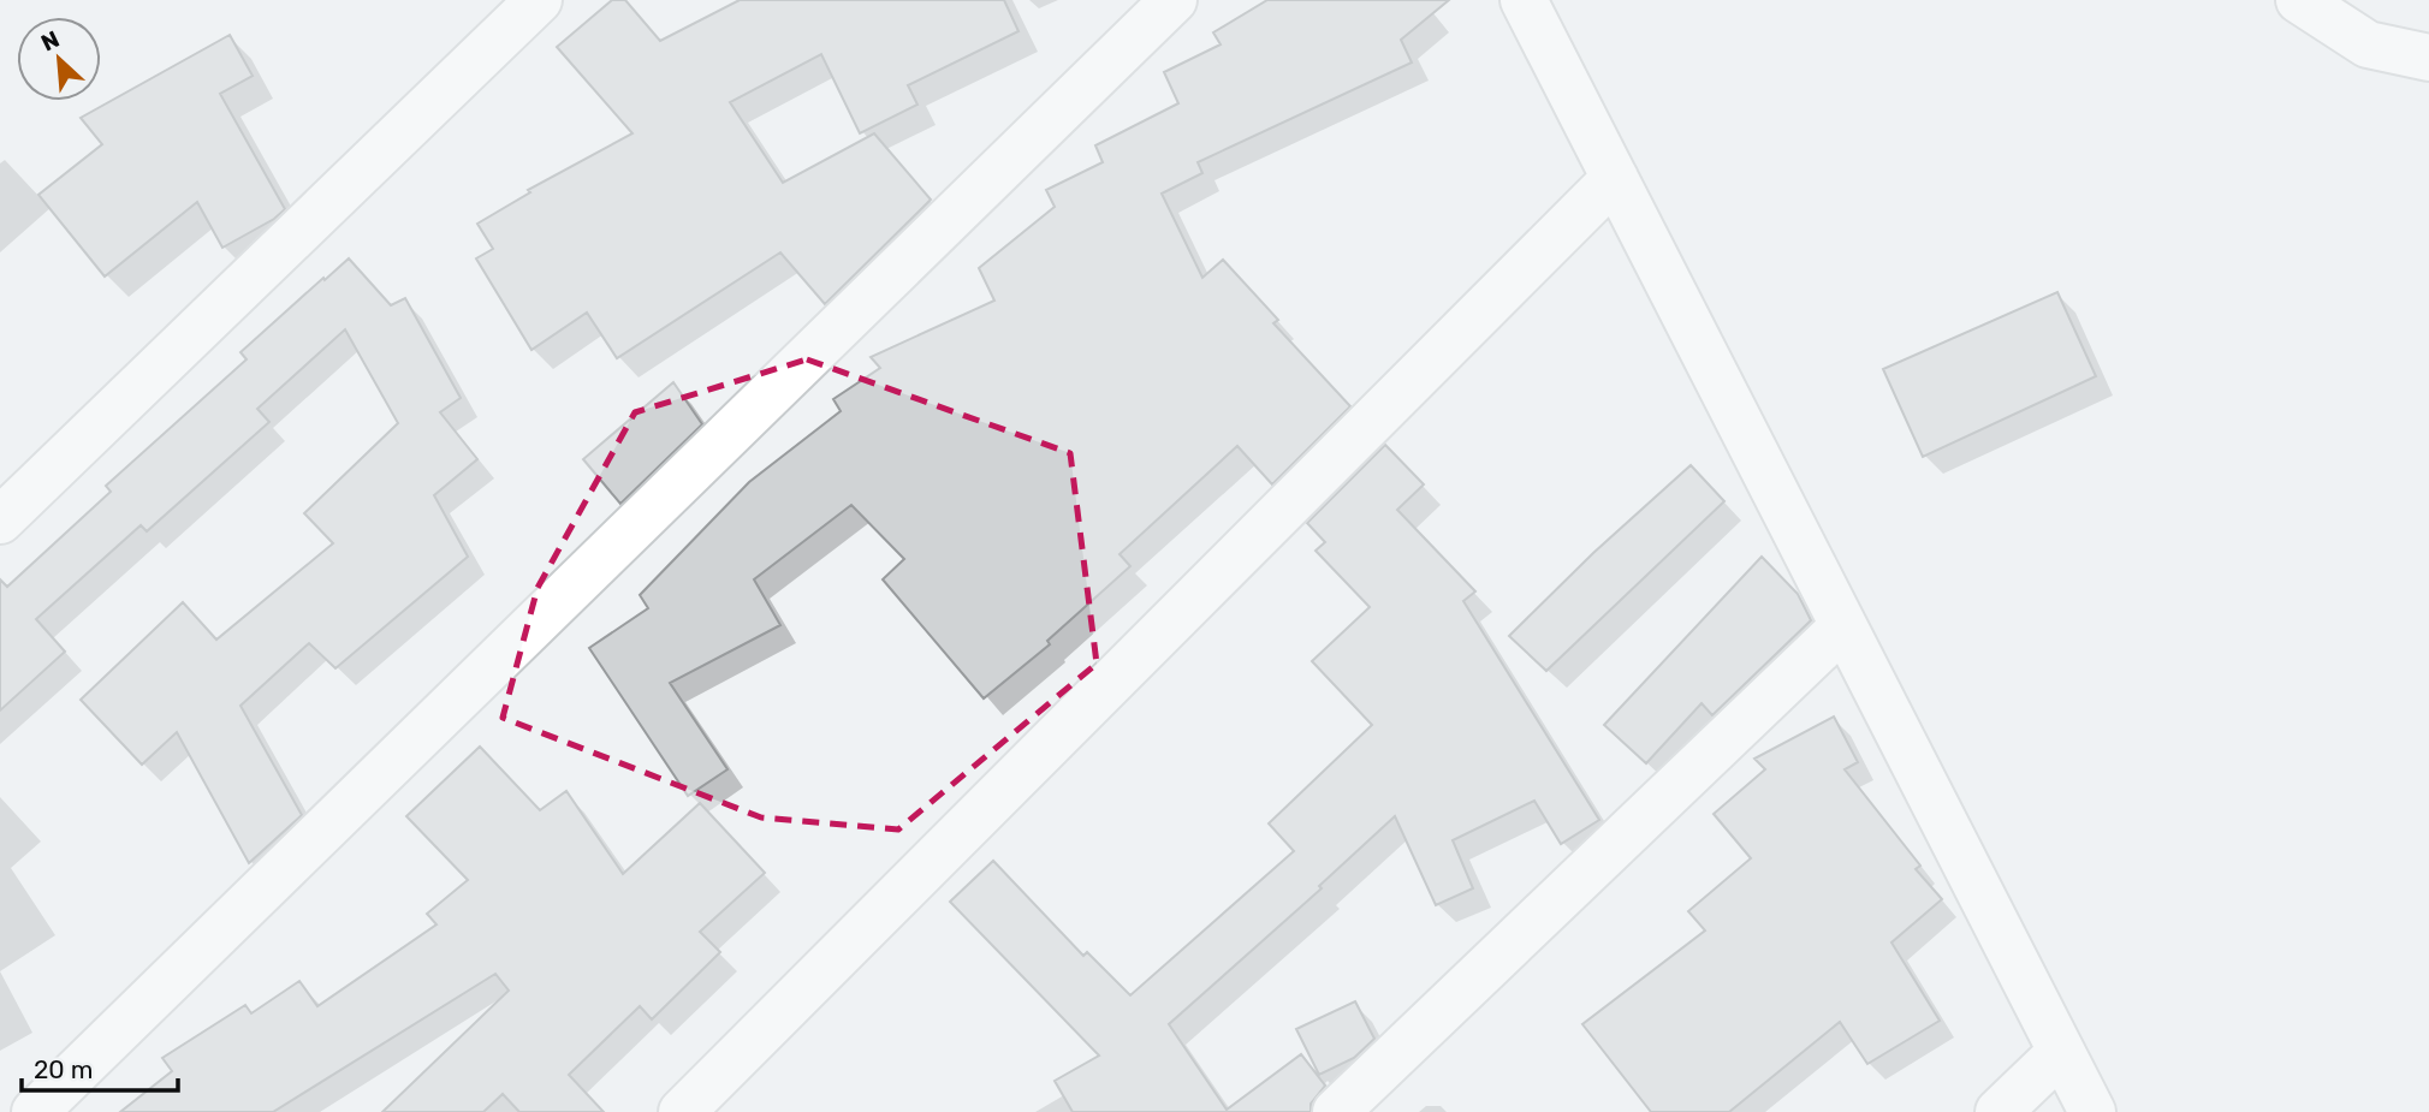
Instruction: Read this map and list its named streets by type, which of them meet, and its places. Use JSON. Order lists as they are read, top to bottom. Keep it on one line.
{"scale_bar":"20 m","north":"top left"}
